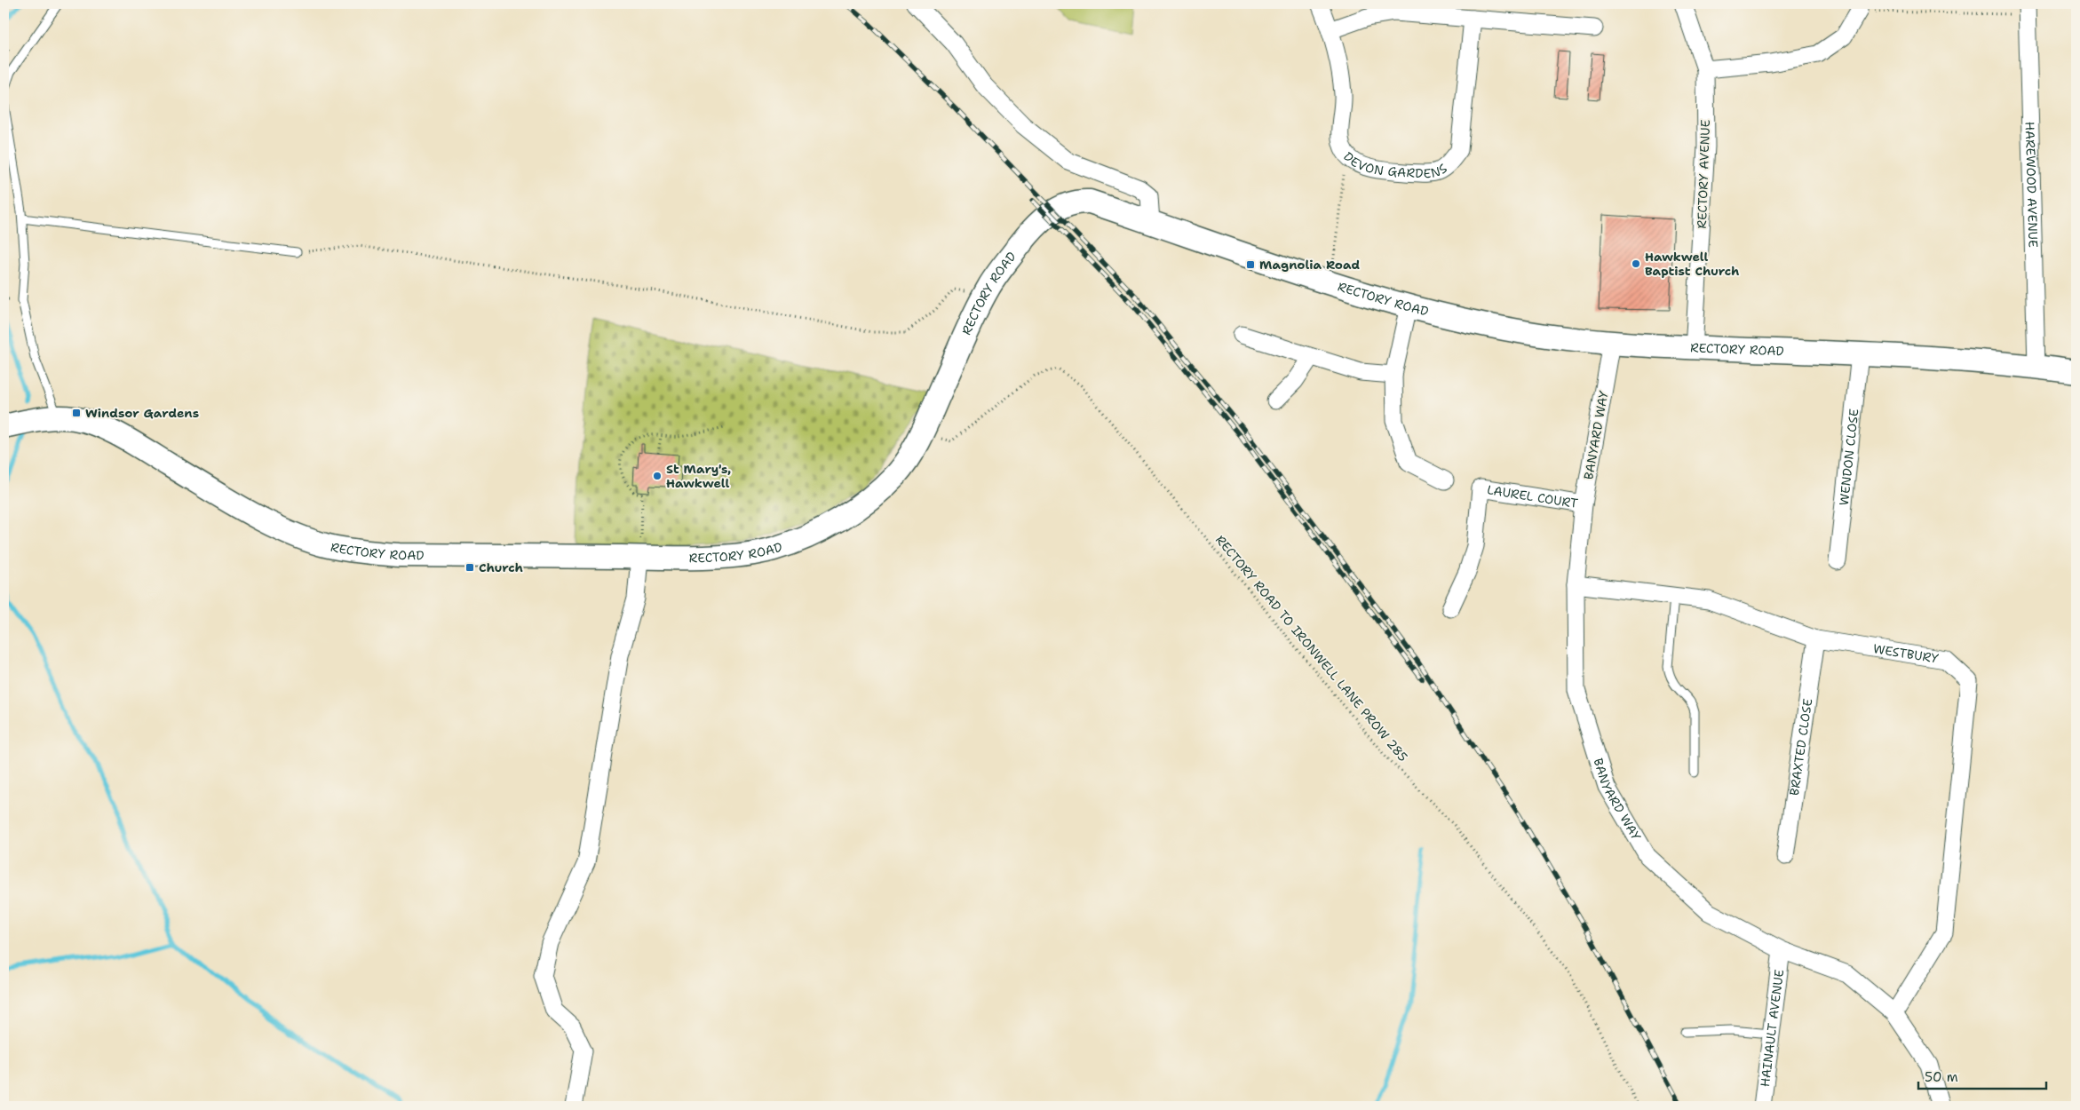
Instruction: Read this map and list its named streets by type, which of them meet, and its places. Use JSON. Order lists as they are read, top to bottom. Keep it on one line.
{"streets":{"street":["DEVON GARDENS","RECTORY AVENUE","HAREWOOD AVENUE","RECTORY ROAD","BANYARD WAY","WENDON CLOSE","LAUREL COURT","WESTBURY","BRAXTED CLOSE","HAINAULT AVENUE"],"path":["RECTORY ROAD TO IRONWELL LANE PROW 285"]},"crossings":[["RECTORY AVENUE","RECTORY ROAD"],["HAREWOOD AVENUE","RECTORY ROAD"],["RECTORY ROAD","BANYARD WAY"],["RECTORY ROAD","WENDON CLOSE"],["RECTORY ROAD","RECTORY ROAD TO IRONWELL LANE PROW 285"],["BANYARD WAY","LAUREL COURT"],["BANYARD WAY","WESTBURY"],["BANYARD WAY","HAINAULT AVENUE"],["WESTBURY","BRAXTED CLOSE"]],"places":{"other":["Hawkwell Baptist Church","St Mary's, Hawkwell"],"transit":["Magnolia Road","Windsor Gardens","Church"]},"scale_bar":"50 m"}
